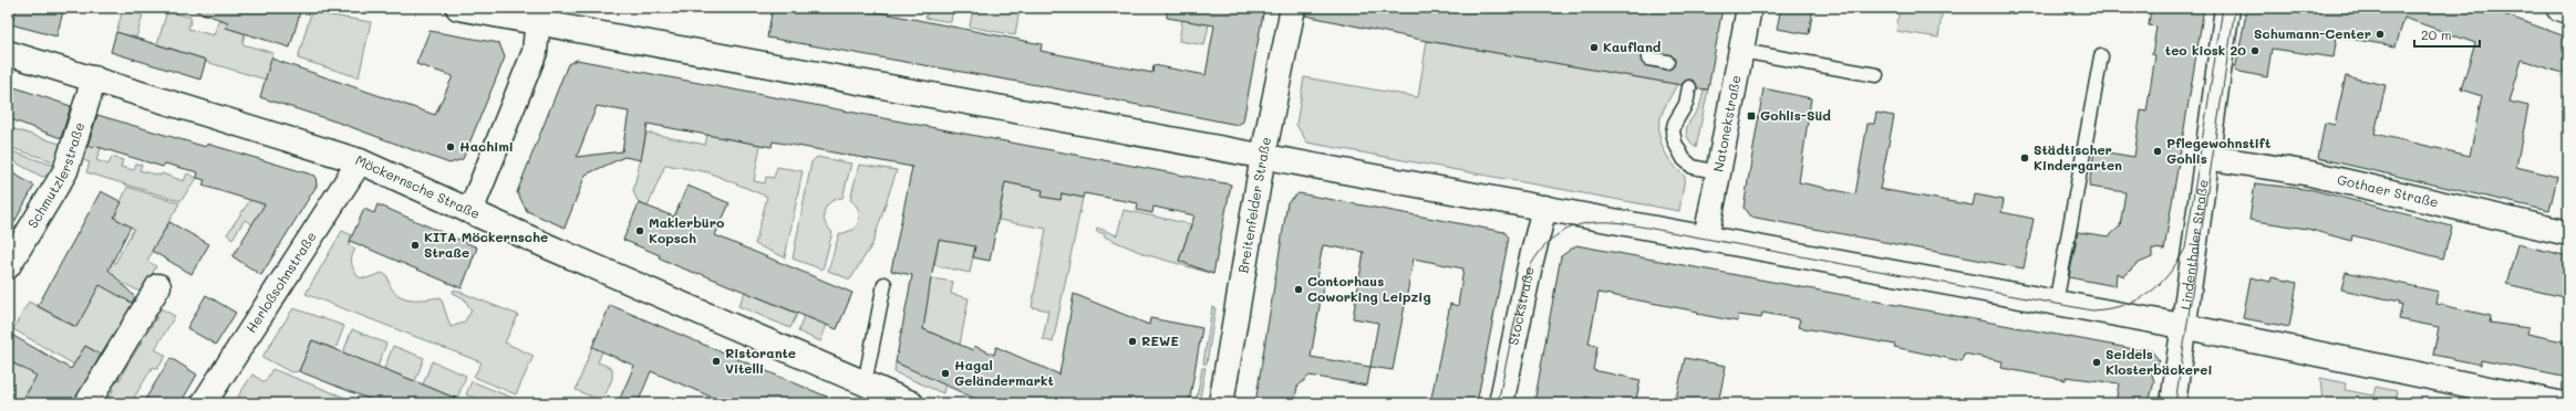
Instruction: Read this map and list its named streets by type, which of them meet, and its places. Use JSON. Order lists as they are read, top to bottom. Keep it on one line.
{"streets":{"street":["Natonekstraße","Schmutzlerstraße","Möckernsche Straße","Gothaer Straße","Breitenfelder Straße","Lindenthaler Straße","Herloßsohnstraße","Stockstraße"]},"crossings":[["Schmutzlerstraße","Möckernsche Straße"],["Möckernsche Straße","Herloßsohnstraße"],["Gothaer Straße","Lindenthaler Straße"]],"places":{"other":["Schumann-Center","Kaufland","teo kiosk 20","Hachimi","Pflegewohnstift Gohlis","Städtischer Kindergarten","Maklerbüro Kopsch","KITA Möckernsche Straße","Contorhaus Coworking Leipzig","REWE","Ristorante Vitelli","Seidels Klosterbäckerei","Hagal Geländermarkt"],"transit":["Gohlis-Süd"]},"scale_bar":"20 m"}
